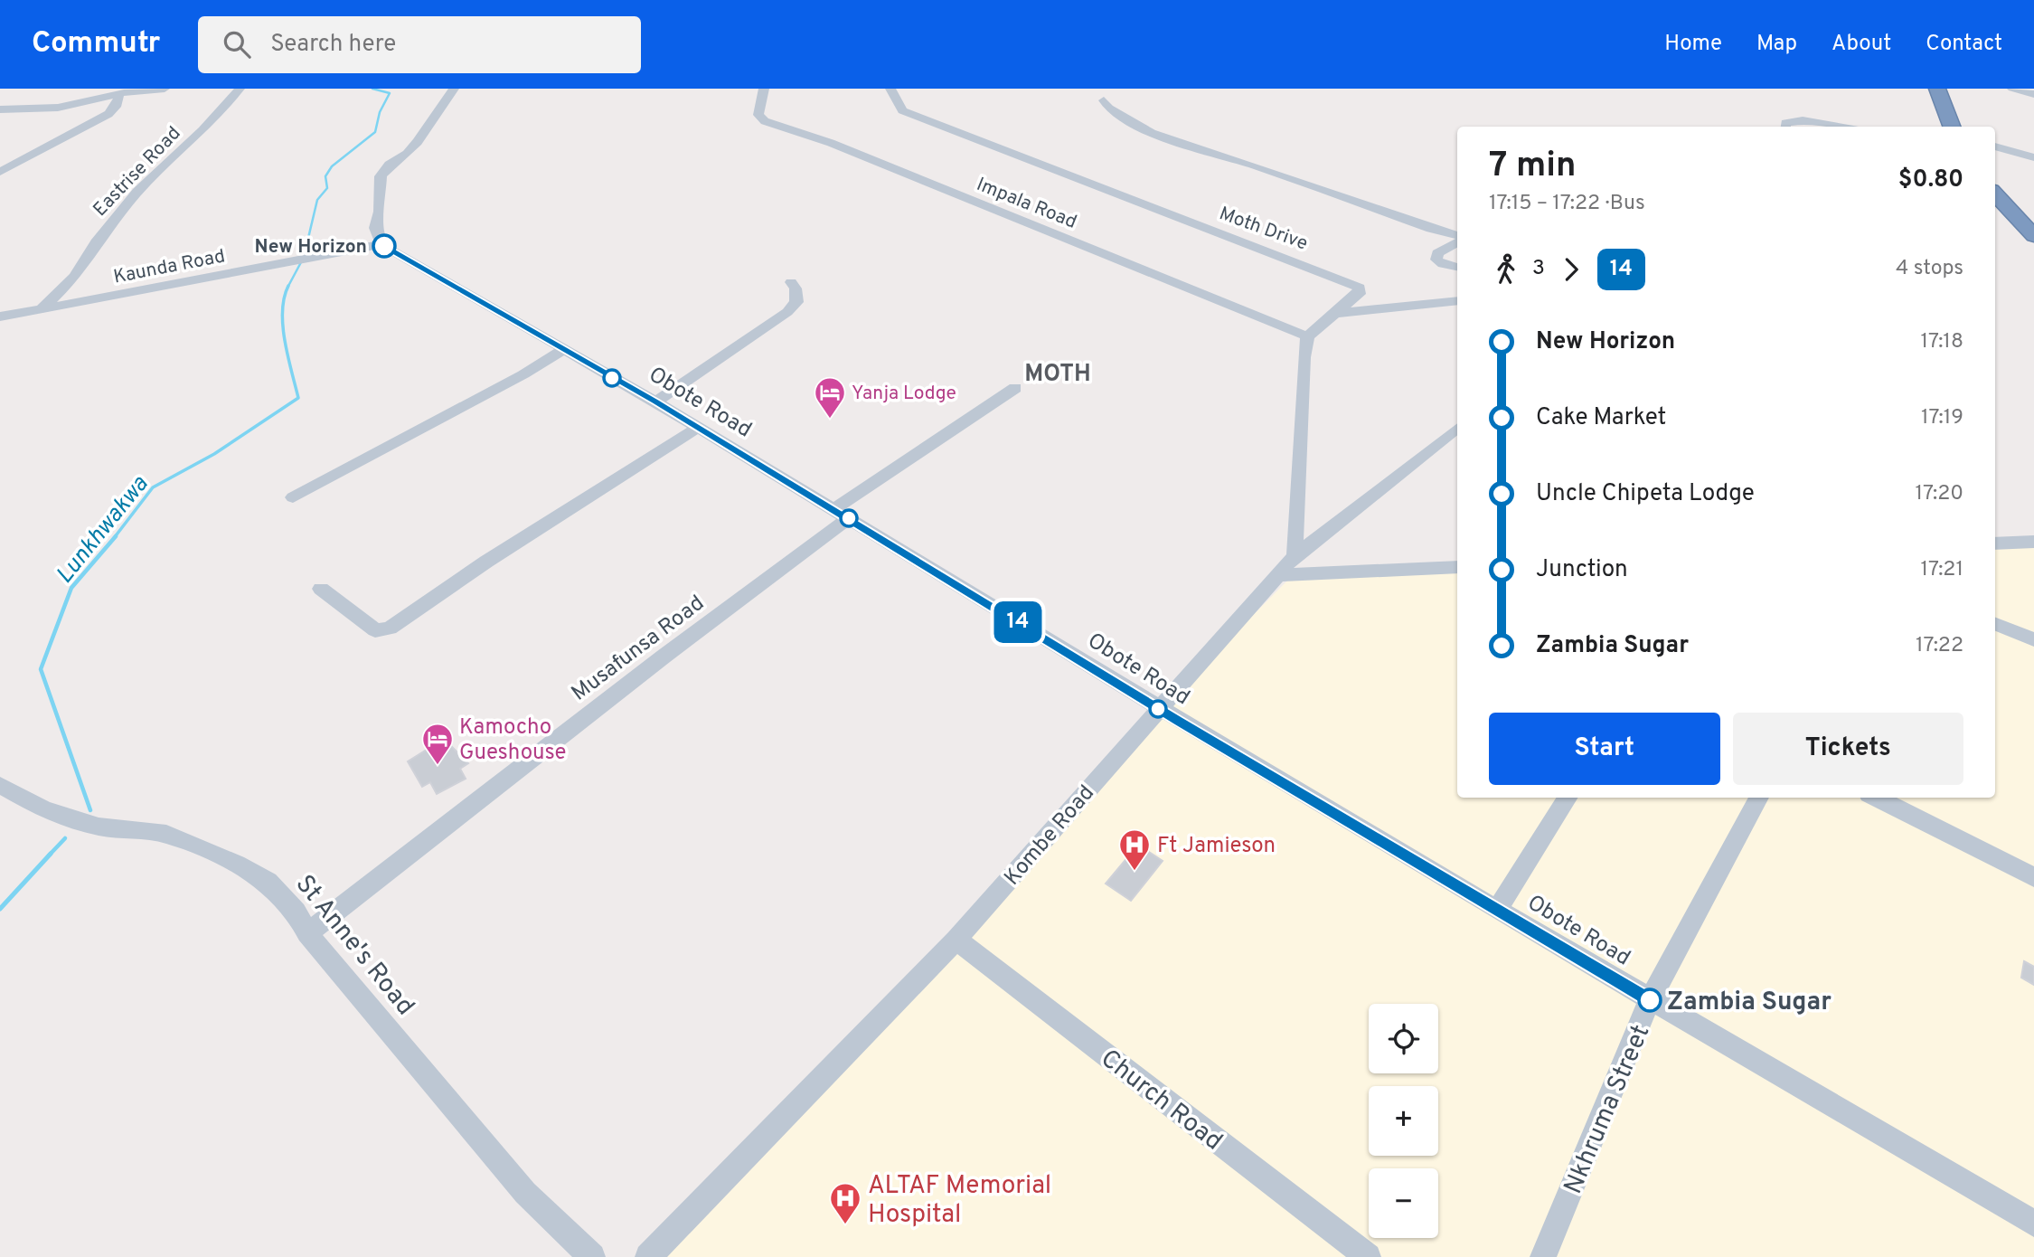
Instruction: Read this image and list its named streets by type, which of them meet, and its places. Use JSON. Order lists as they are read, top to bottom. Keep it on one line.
{"streets":{"street":["Eastrise Road","Impala Road","Moth Drive","Kaunda Road","Obote Road","Musafunsa Road","Kombe Road","St Anne's Road","Church Road","Nkhruma Street"]},"crossings":[["Eastrise Road","Kaunda Road"],["Impala Road","Moth Drive"],["Kaunda Road","Obote Road"],["Obote Road","Musafunsa Road"],["Obote Road","Kombe Road"],["Obote Road","Nkhruma Street"],["Musafunsa Road","St Anne's Road"],["Kombe Road","Church Road"]],"districts":["MOTH"],"water":["Lunkhwakwa"],"places":{"other":["New Horizon","Zambia Sugar"],"hotel":["Yanja Lodge","Kamocho Gueshouse"],"hospital":["Ft Jamieson","ALTAF Memorial Hospital"]},"lines":["bus line 14"],"page":{"header":"Commutr","search":"Search here","nav":["Home","Map","About","Contact"],"on_map":"14","heading":["7 min","17:15 – 17:22 · Bus","$0.80"],"legs":["3","14","4 stops"],"list":[{"name":"New Horizon","value":"17:18"},{"name":"Cake Market","value":"17:19"},{"name":"Uncle Chipeta Lodge","value":"17:20"},{"name":"Junction","value":"17:21"},{"name":"Zambia Sugar","value":"17:22"}],"buttons":["Start","Tickets"],"map_buttons":["+","−"]}}
